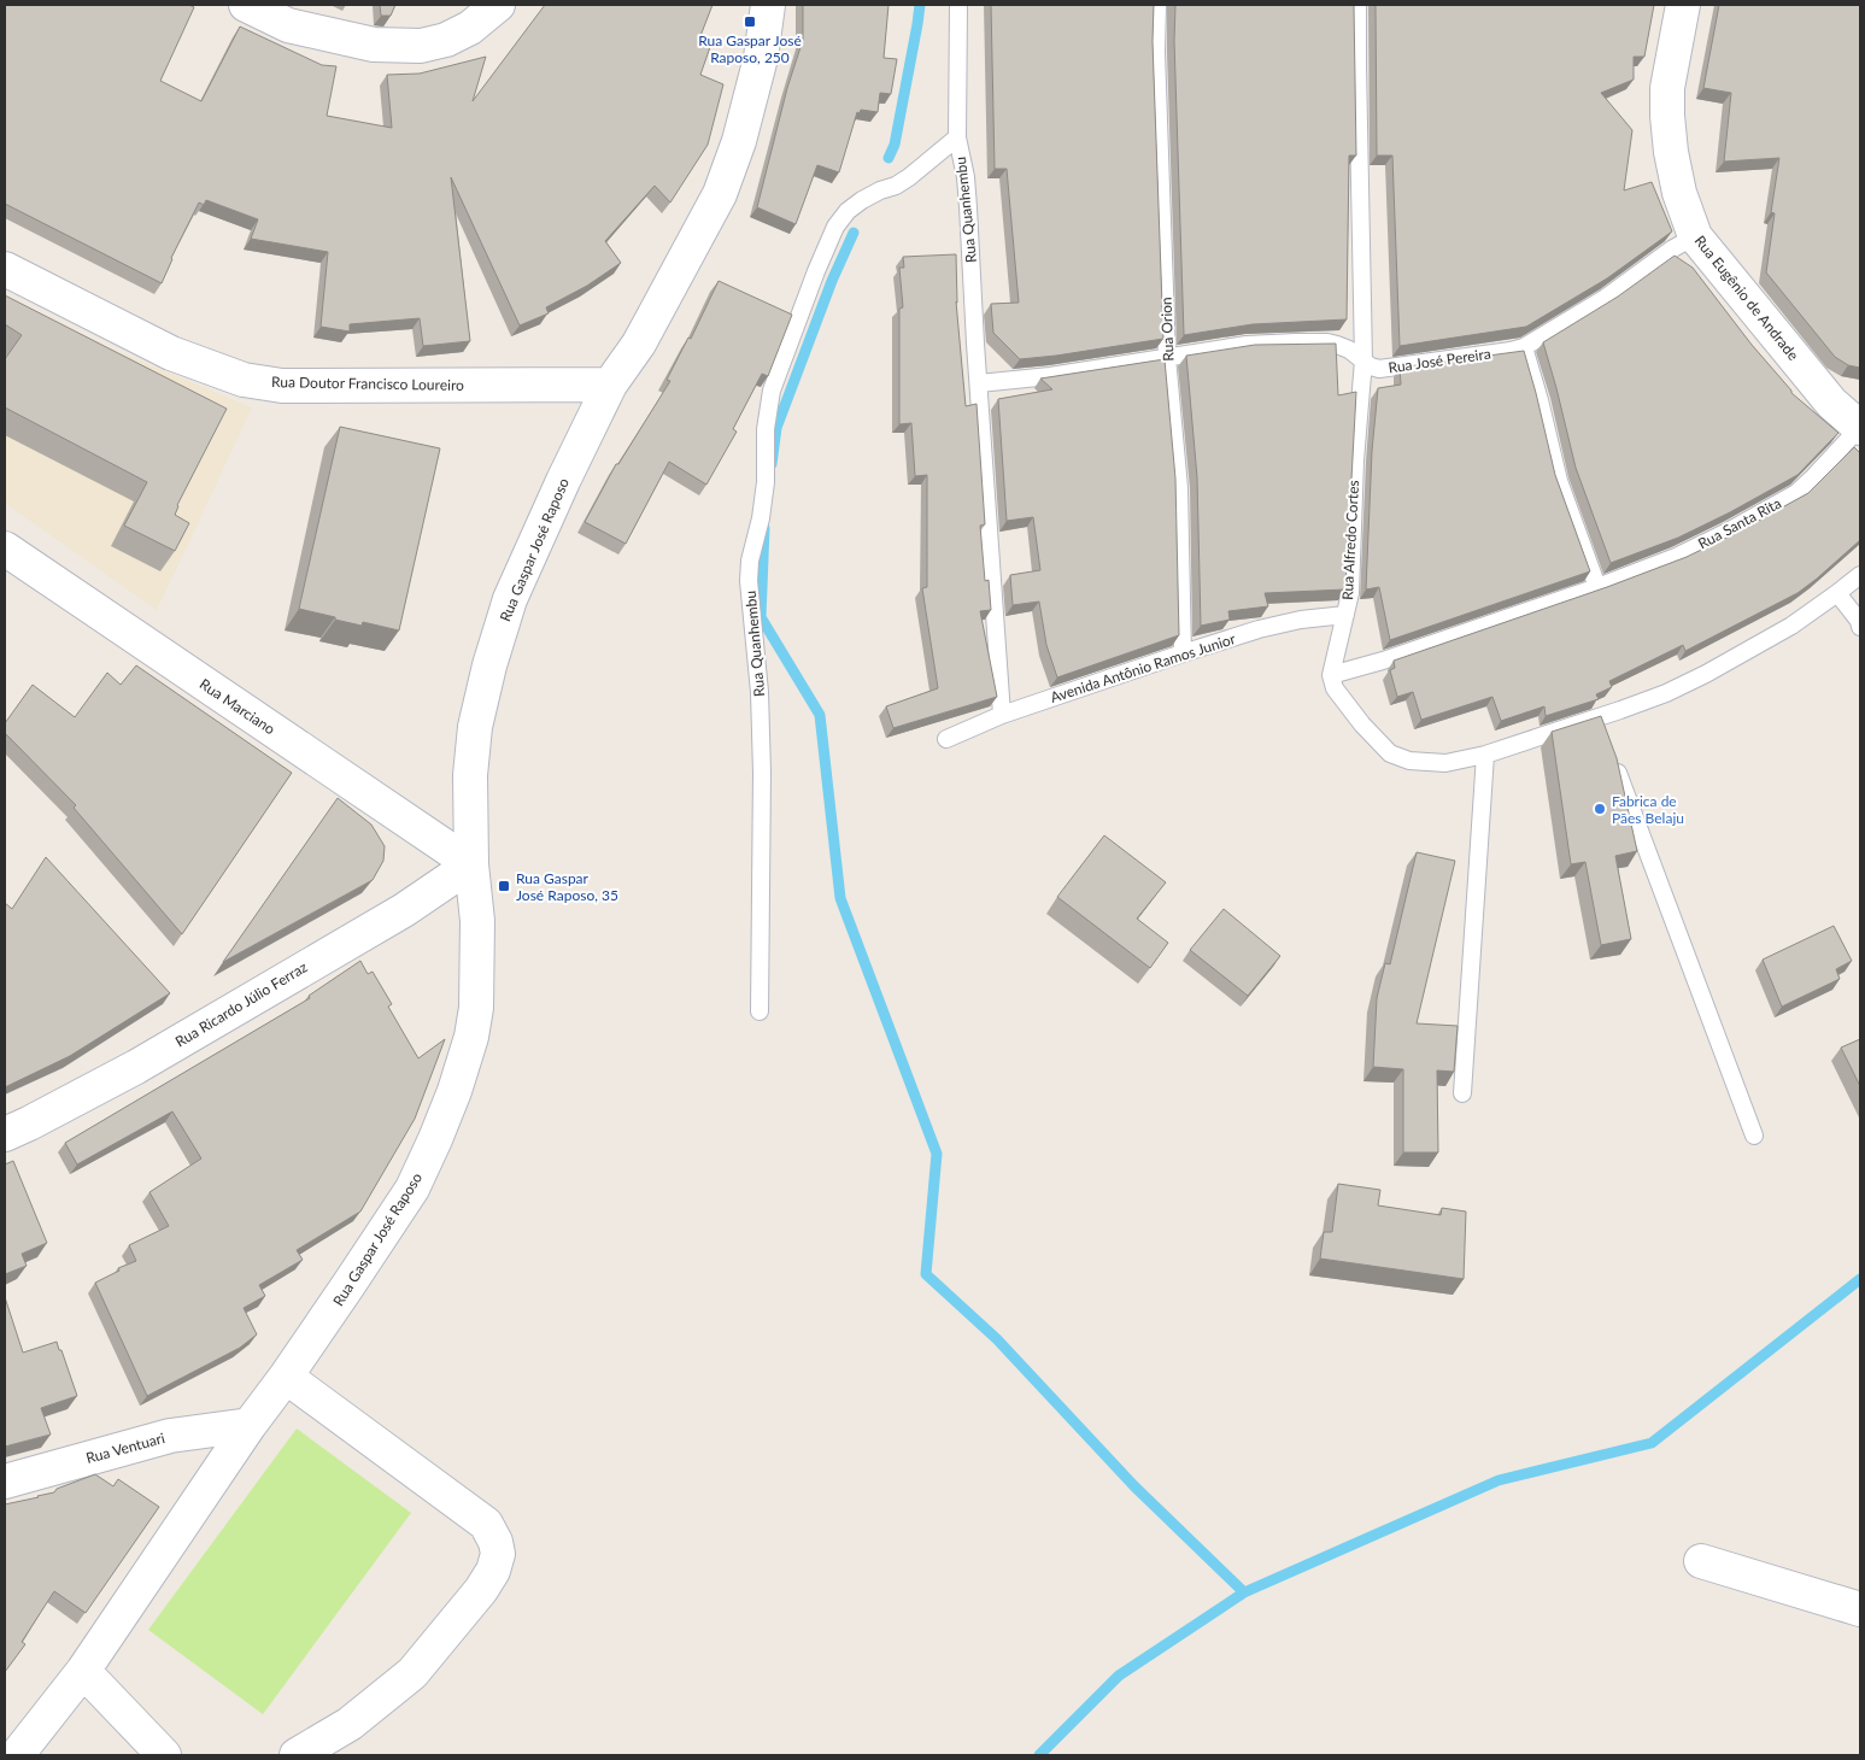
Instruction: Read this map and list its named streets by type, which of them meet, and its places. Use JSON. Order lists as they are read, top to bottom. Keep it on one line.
{"streets":{"street":["Rua Eugênio de Andrade","Rua Doutor Francisco Loureiro","Rua Gaspar José Raposo","Rua Marciano","Rua Ricardo Júlio Ferraz","Rua Ventuari"],"lane":["Rua Quanhembu","Rua Orion","Rua José Pereira","Rua Santa Rita","Rua Alfredo Cortes","Avenida Antônio Ramos Junior"]},"crossings":[["Rua Quanhembu","Rua José Pereira"],["Rua Quanhembu","Avenida Antônio Ramos Junior"],["Rua Eugênio de Andrade","Rua José Pereira"],["Rua Eugênio de Andrade","Rua Santa Rita"],["Rua Orion","Rua José Pereira"],["Rua Orion","Avenida Antônio Ramos Junior"],["Rua José Pereira","Rua Alfredo Cortes"],["Rua Doutor Francisco Loureiro","Rua Gaspar José Raposo"],["Rua Santa Rita","Rua Alfredo Cortes"],["Rua Alfredo Cortes","Avenida Antônio Ramos Junior"],["Rua Gaspar José Raposo","Rua Marciano"],["Rua Gaspar José Raposo","Rua Ricardo Júlio Ferraz"],["Rua Gaspar José Raposo","Rua Ventuari"],["Rua Marciano","Rua Ricardo Júlio Ferraz"]],"places":{"transit":["Rua Gaspar José Raposo, 250","Rua Gaspar José Raposo, 35"],"other":["Fabrica de Pães Belaju"]}}
